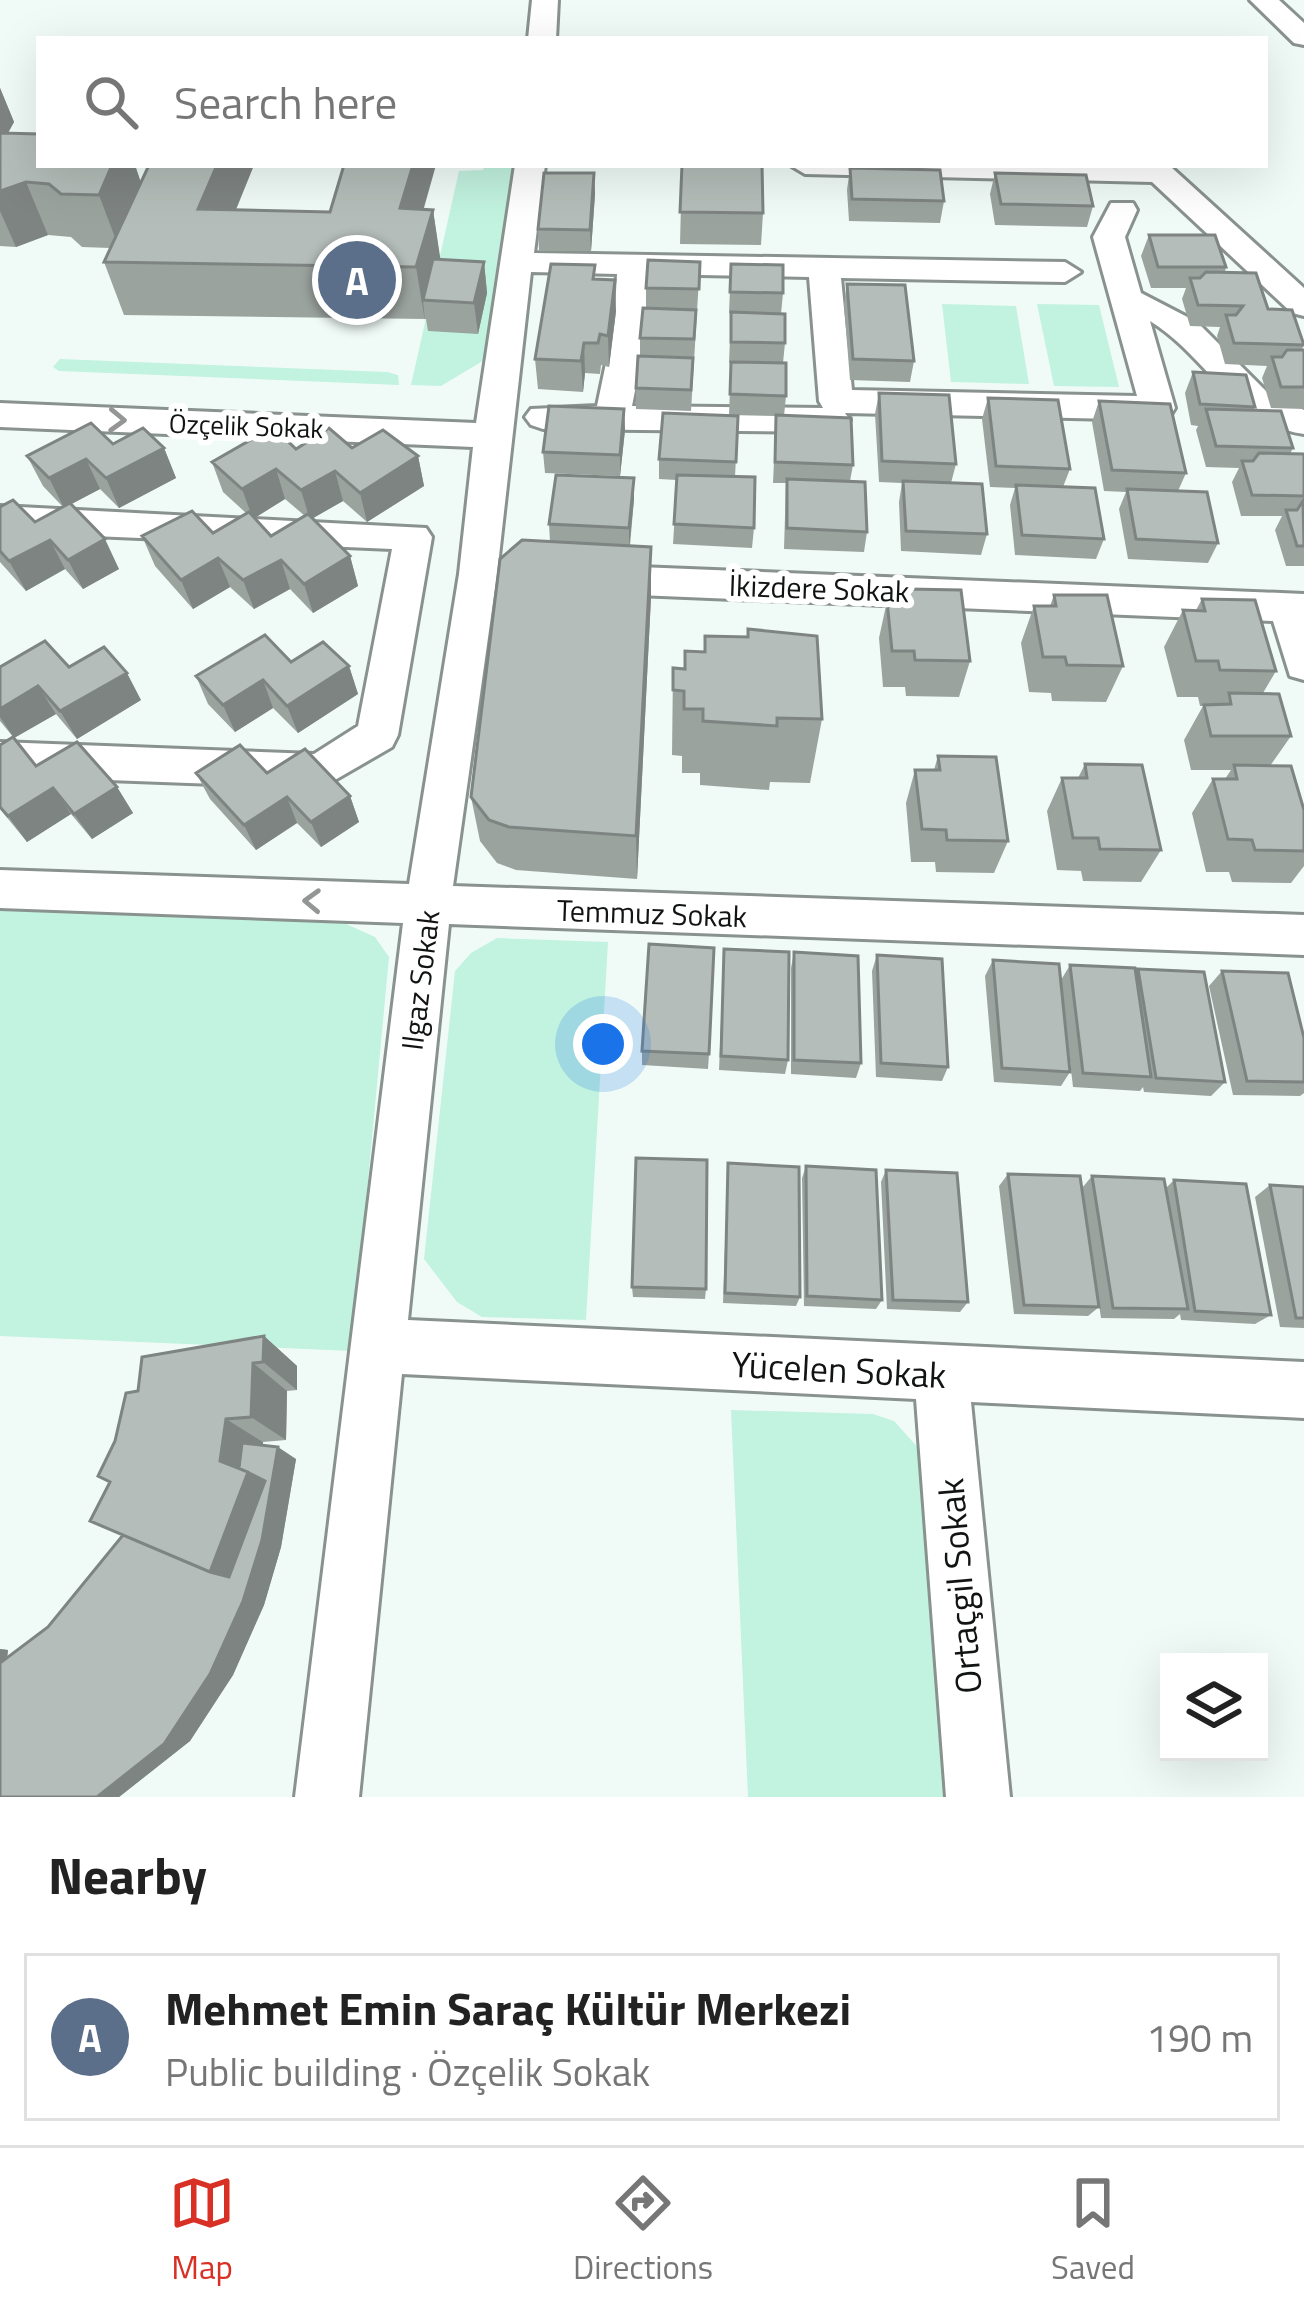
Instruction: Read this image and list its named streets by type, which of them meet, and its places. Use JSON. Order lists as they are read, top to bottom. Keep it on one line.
{"streets":{"street":["Özçelik Sokak","İkizdere Sokak","Temmuz Sokak","Ilgaz Sokak","Yücelen Sokak","Ortaçgil Sokak"]},"crossings":[["Özçelik Sokak","Ilgaz Sokak"],["İkizdere Sokak","Ilgaz Sokak"],["Temmuz Sokak","Ilgaz Sokak"],["Ilgaz Sokak","Yücelen Sokak"],["Yücelen Sokak","Ortaçgil Sokak"]],"one_way":["Özçelik Sokak"],"page":{"search":"Search here","pins":"A","heading":"Nearby","list":[{"mark":"A","name":"Mehmet Emin Saraç Kültür Merkezi","note":"Public building · Özçelik Sokak","value":"190 m"}],"nav":["Map","Directions","Saved"]}}
